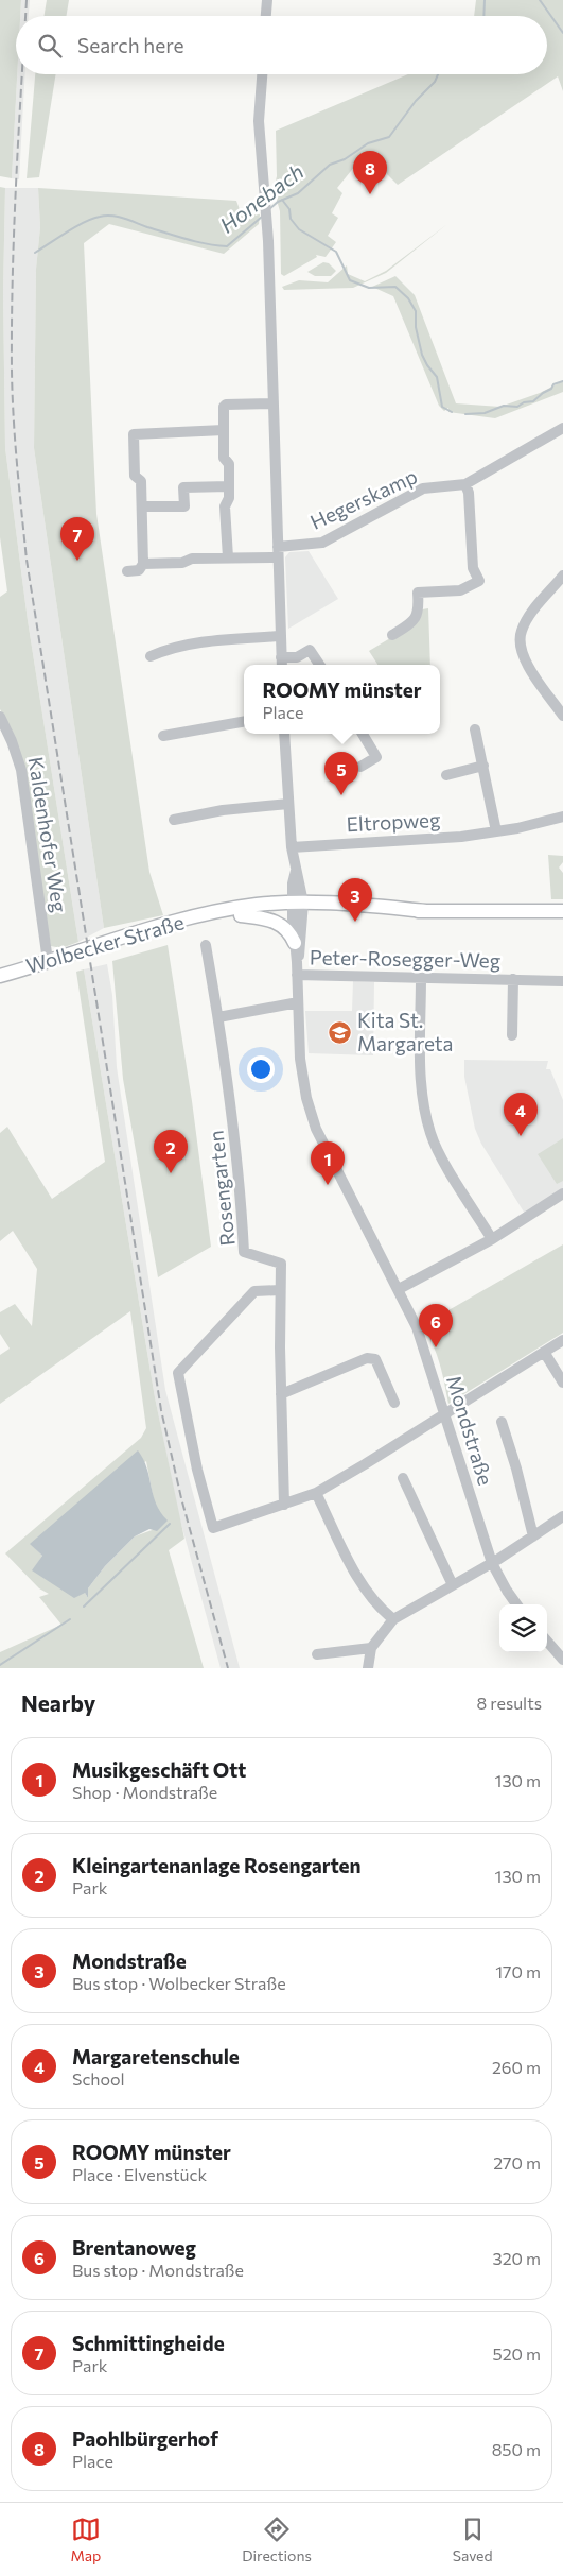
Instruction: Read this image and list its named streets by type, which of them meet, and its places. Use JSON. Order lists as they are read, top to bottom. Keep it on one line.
{"streets":{"main road":["Wolbecker Straße"],"street":["Hegerskamp","Eltropweg","Kaldenhofer Weg","Peter-Rosegger-Weg","Rosengarten","Mondstraße"]},"crossings":[["Kaldenhofer Weg","Wolbecker Straße"],["Wolbecker Straße","Mondstraße"],["Peter-Rosegger-Weg","Mondstraße"]],"water":["Honebach"],"places":{"school or university":["Kita St. Margareta"]},"page":{"search":"Search here","pins":["8","7","5","3","4","2","1","6"],"popup":["ROOMY münster","Place"],"heading":["Nearby","8 results"],"list":[{"mark":"1","name":"Musikgeschäft Ott","note":"Shop · Mondstraße","value":"130 m"},{"mark":"2","name":"Kleingartenanlage Rosengarten","note":"Park","value":"130 m"},{"mark":"3","name":"Mondstraße","note":"Bus stop · Wolbecker Straße","value":"170 m"},{"mark":"4","name":"Margaretenschule","note":"School","value":"260 m"},{"mark":"5","name":"ROOMY münster","note":"Place · Elvenstück","value":"270 m"},{"mark":"6","name":"Brentanoweg","note":"Bus stop · Mondstraße","value":"320 m"},{"mark":"7","name":"Schmittingheide","note":"Park","value":"520 m"},{"mark":"8","name":"Paohlbürgerhof","note":"Place","value":"850 m"}],"nav":["Map","Directions","Saved"]}}
